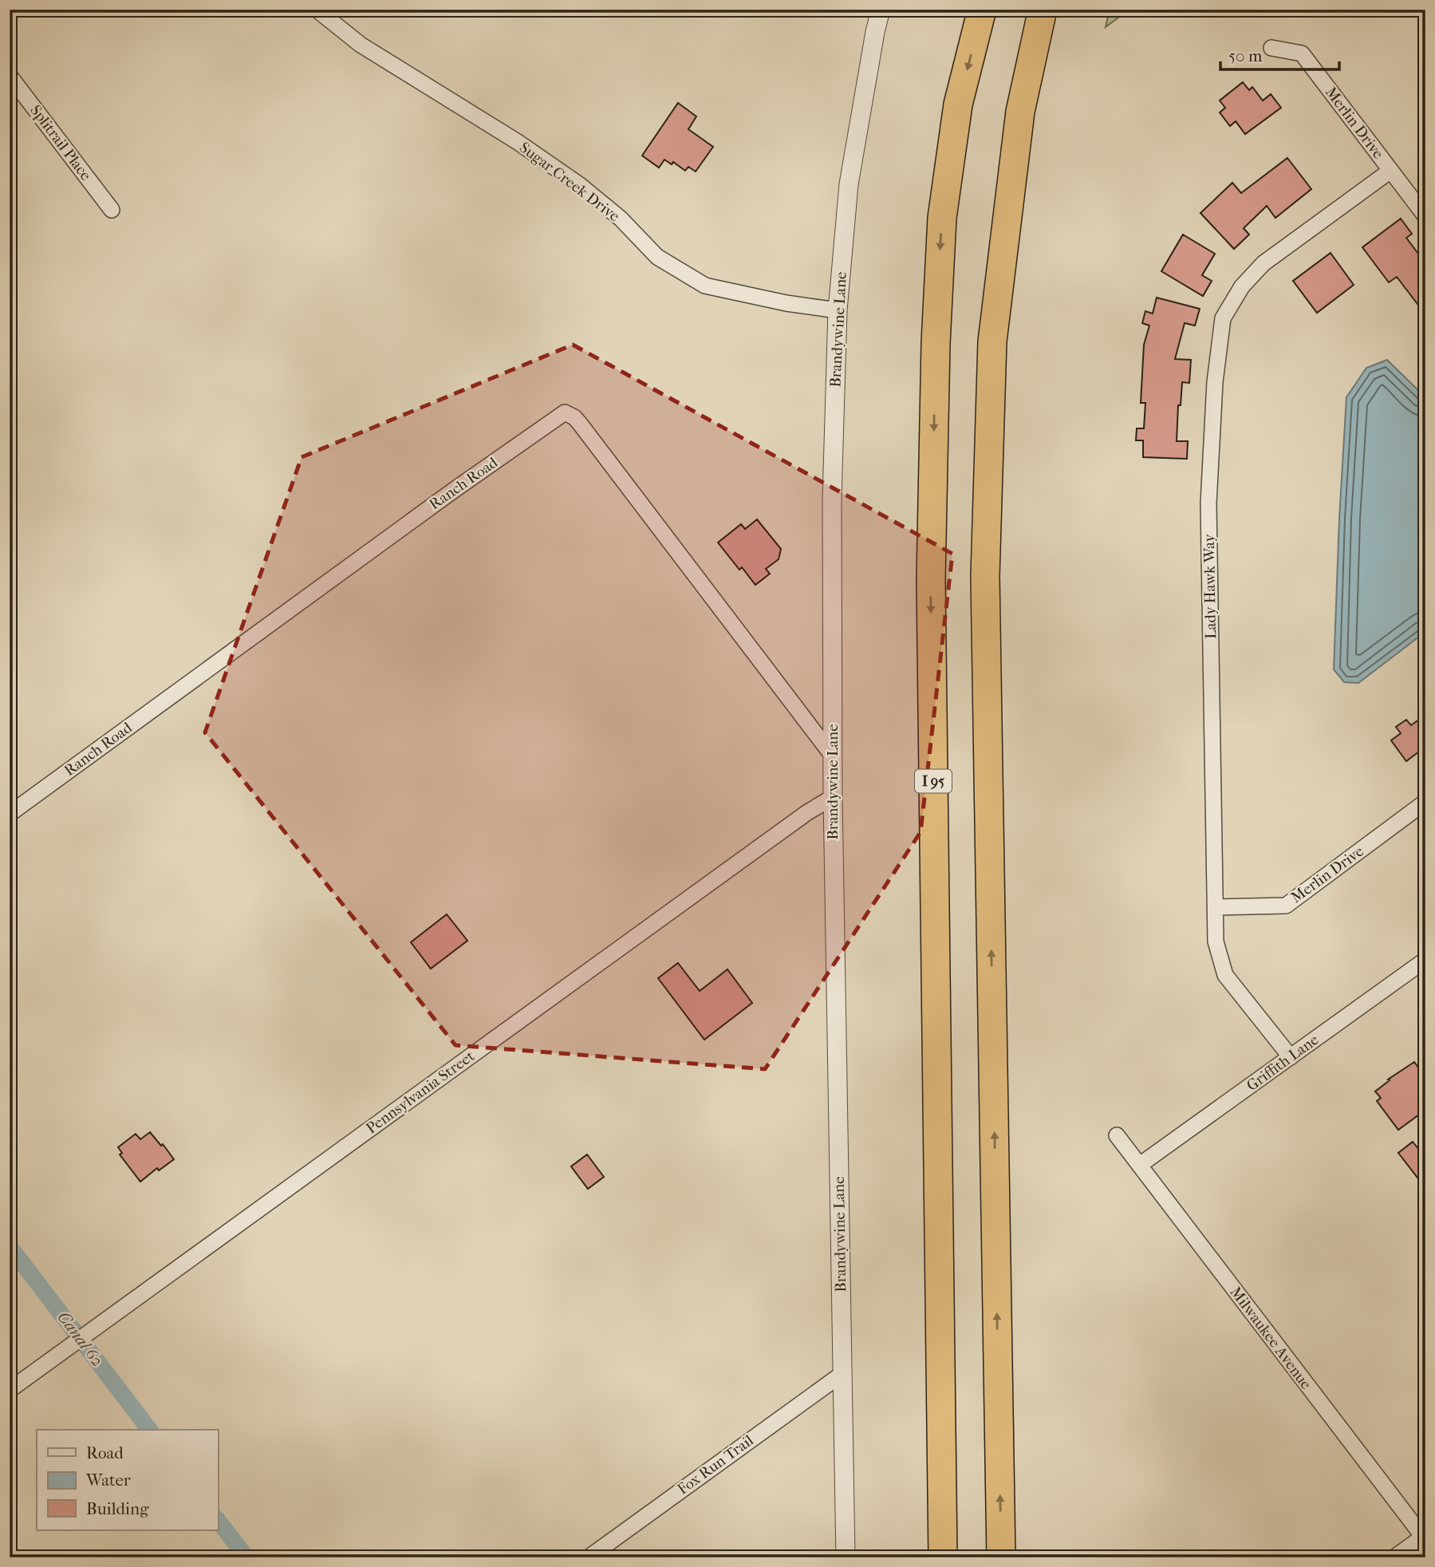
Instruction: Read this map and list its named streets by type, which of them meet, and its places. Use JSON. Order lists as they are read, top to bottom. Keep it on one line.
{"streets":{"highway":["I 95"],"street":["Merlin Drive","Splitrail Place","Sugar Creek Drive","Brandywine Lane","Ranch Road","Lady Hawk Way","Griffith Lane","Pennsylvania Street","Milwaukee Avenue","Fox Run Trail"]},"crossings":[["Merlin Drive","Lady Hawk Way"],["Sugar Creek Drive","Brandywine Lane"],["Brandywine Lane","Ranch Road"],["Brandywine Lane","Pennsylvania Street"],["Brandywine Lane","Fox Run Trail"],["Lady Hawk Way","Griffith Lane"],["Griffith Lane","Milwaukee Avenue"]],"water":["Canal 62"],"legend":["Road","Water","Building"],"scale_bar":"50 m"}
